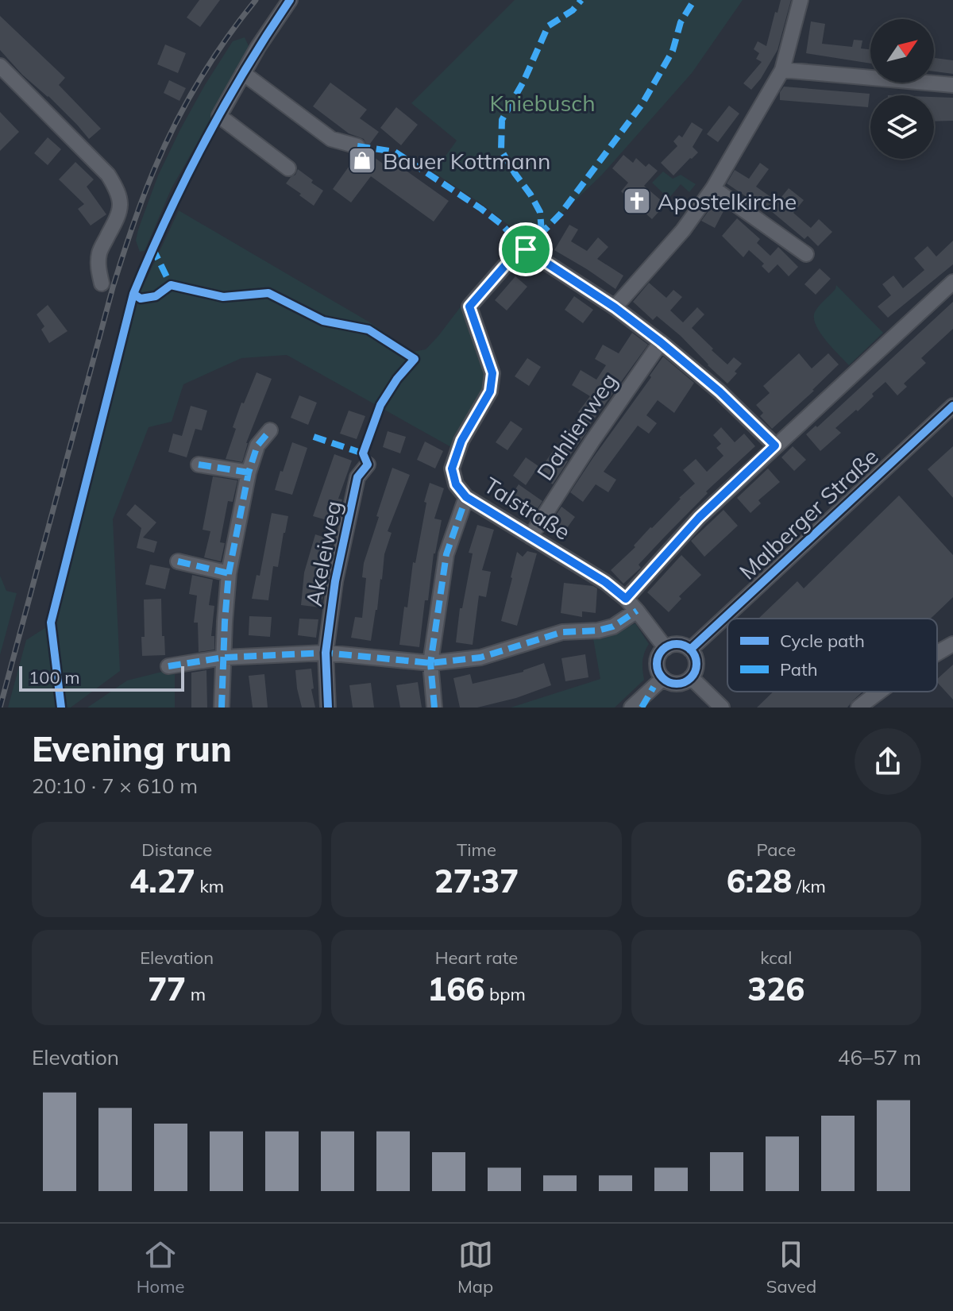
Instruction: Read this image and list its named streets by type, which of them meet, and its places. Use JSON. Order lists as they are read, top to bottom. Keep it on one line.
{"streets":{"street":["Dahlienweg","Talstraße","Malberger Straße","Akeleiweg"]},"crossings":[["Dahlienweg","Talstraße"],["Talstraße","Malberger Straße"]],"parks":["Kniebusch"],"places":{"shop":["Bauer Kottmann"],"church":["Apostelkirche"]},"legend":["Cycle path","Path"],"scale_bar":"100 m","north":"top right","page":{"scale":"100 m","heading":["Evening run","20:10 · 7 × 610 m"],"stats":[["Distance","4.27 km"],["Time","27:37"],["Pace","6:28 /km"],["Elevation","77 m"],["Heart rate","166 bpm"],["kcal","326"]],"chart":["Elevation","46–57 m"],"tabs":["Home","Map","Saved"]}}
